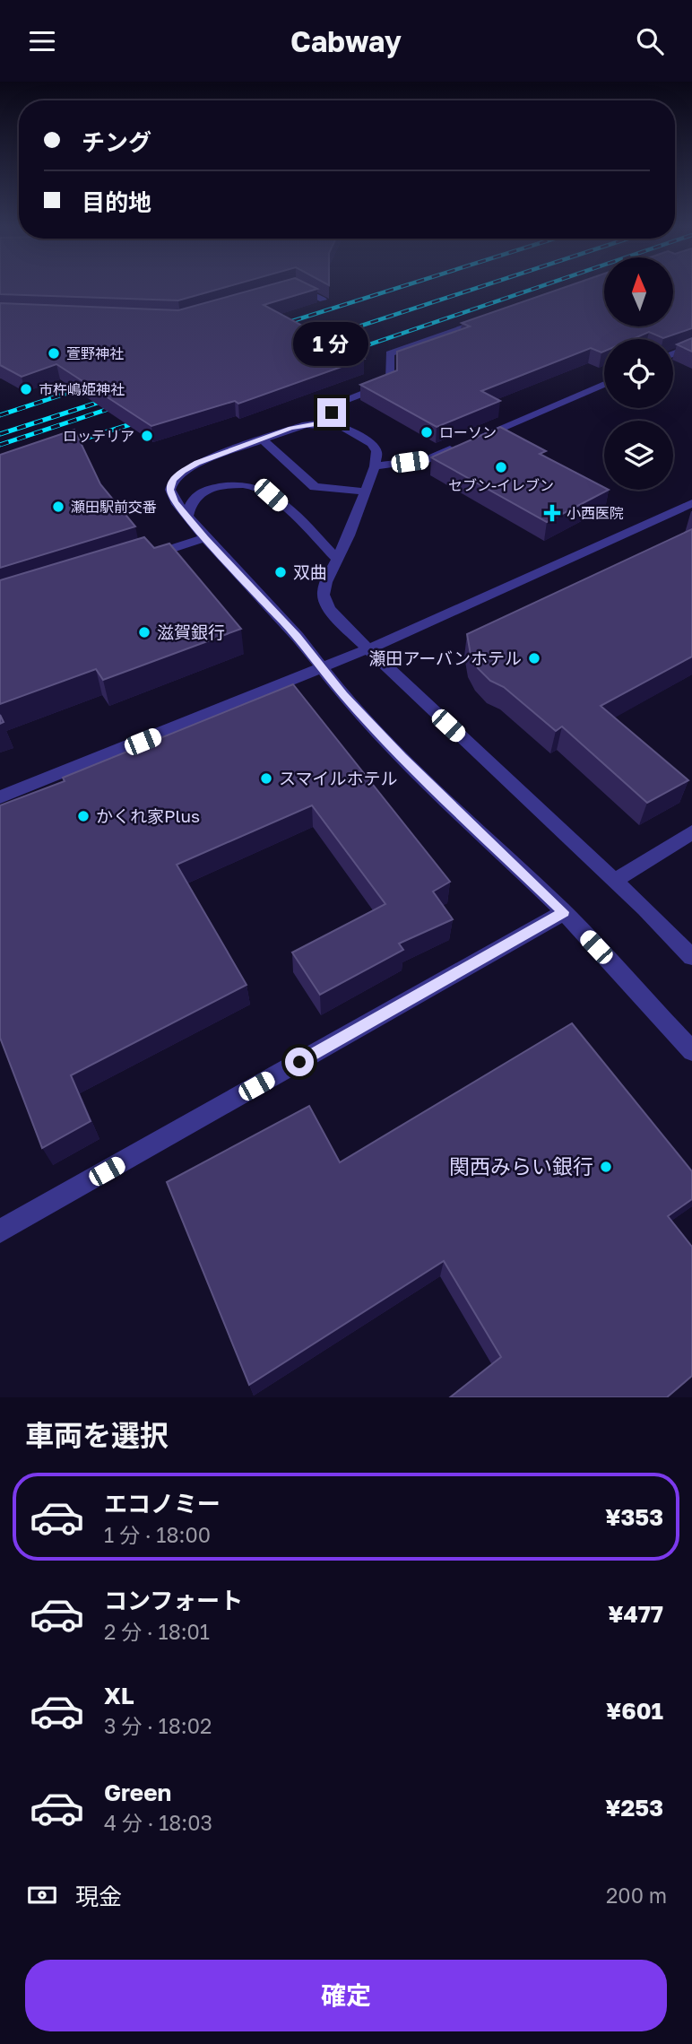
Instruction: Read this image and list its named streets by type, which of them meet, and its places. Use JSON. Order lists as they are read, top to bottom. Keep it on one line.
{"places":{"other":["萱野神社","市杵嶋姫神社","ローソン","ロッテリア","セブン-イレブン","瀬田駅前交番","双曲","滋賀銀行","瀬田アーバンホテル","スマイルホテル","かくれ家Plus","関西みらい銀行"],"health":["小西医院"]},"north":"top","page":{"header":"Cabway","banner":["チング","目的地"],"bubble":"1 分","heading":"車両を選択","list":[{"name":"エコノミー","note":"1 分 · 18:00","value":"¥353"},{"name":"コンフォート","note":"2 分 · 18:01","value":"¥477"},{"name":"XL","note":"3 分 · 18:02","value":"¥601"},{"name":"Green","note":"4 分 · 18:03","value":"¥253"}],"pay":["現金","200 m"],"buttons":"確定"}}
